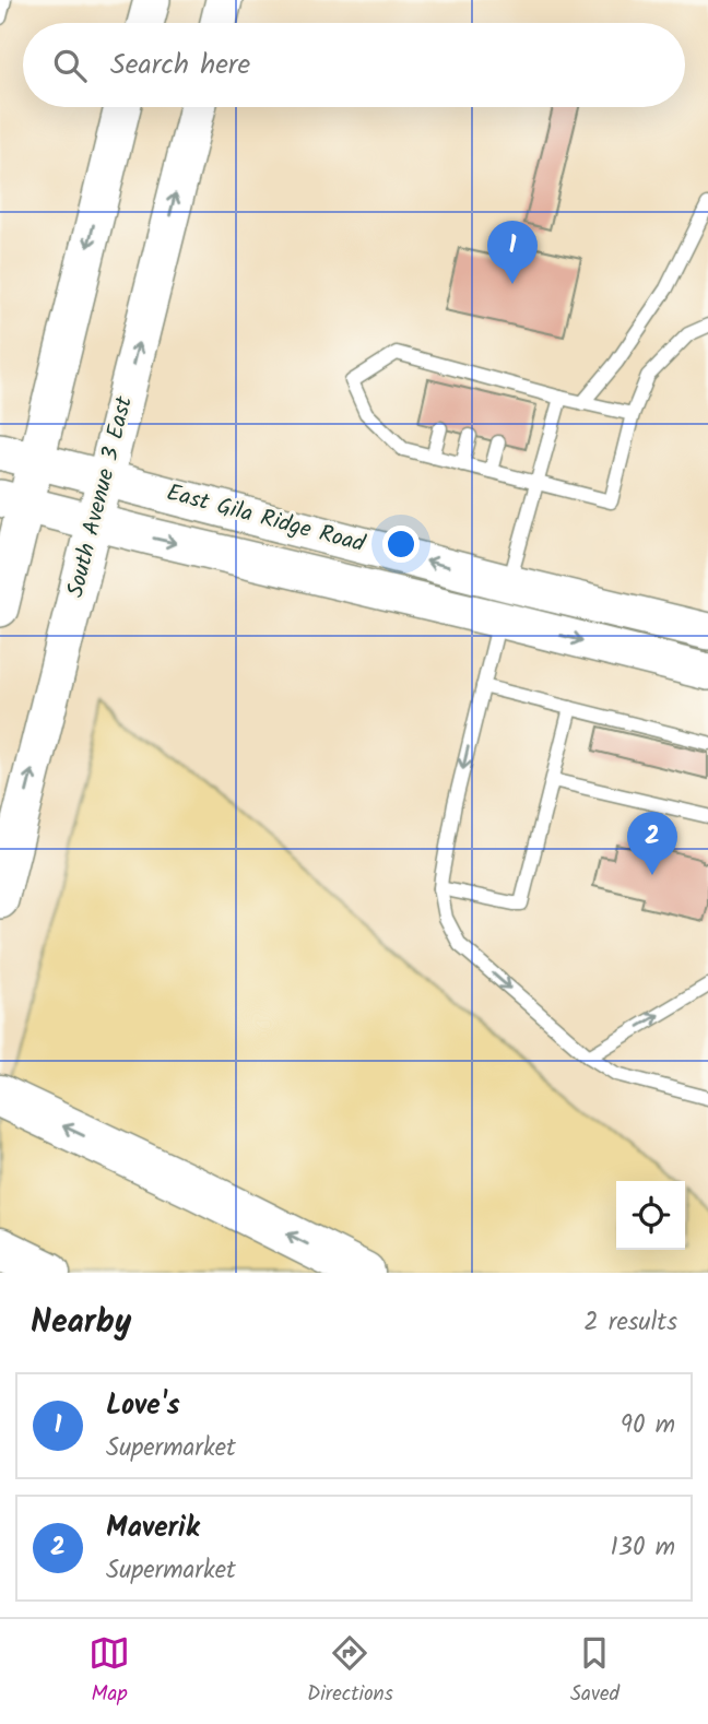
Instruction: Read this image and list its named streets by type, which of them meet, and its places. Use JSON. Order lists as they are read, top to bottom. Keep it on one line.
{"streets":{"main road":["South Avenue 3 East","East Gila Ridge Road"]},"crossings":[["South Avenue 3 East","East Gila Ridge Road"]],"page":{"search":"Search here","pins":["1","2"],"heading":["Nearby","2 results"],"list":[{"mark":"1","name":"Love's","note":"Supermarket","value":"90 m"},{"mark":"2","name":"Maverik","note":"Supermarket","value":"130 m"}],"nav":["Map","Directions","Saved"]}}
